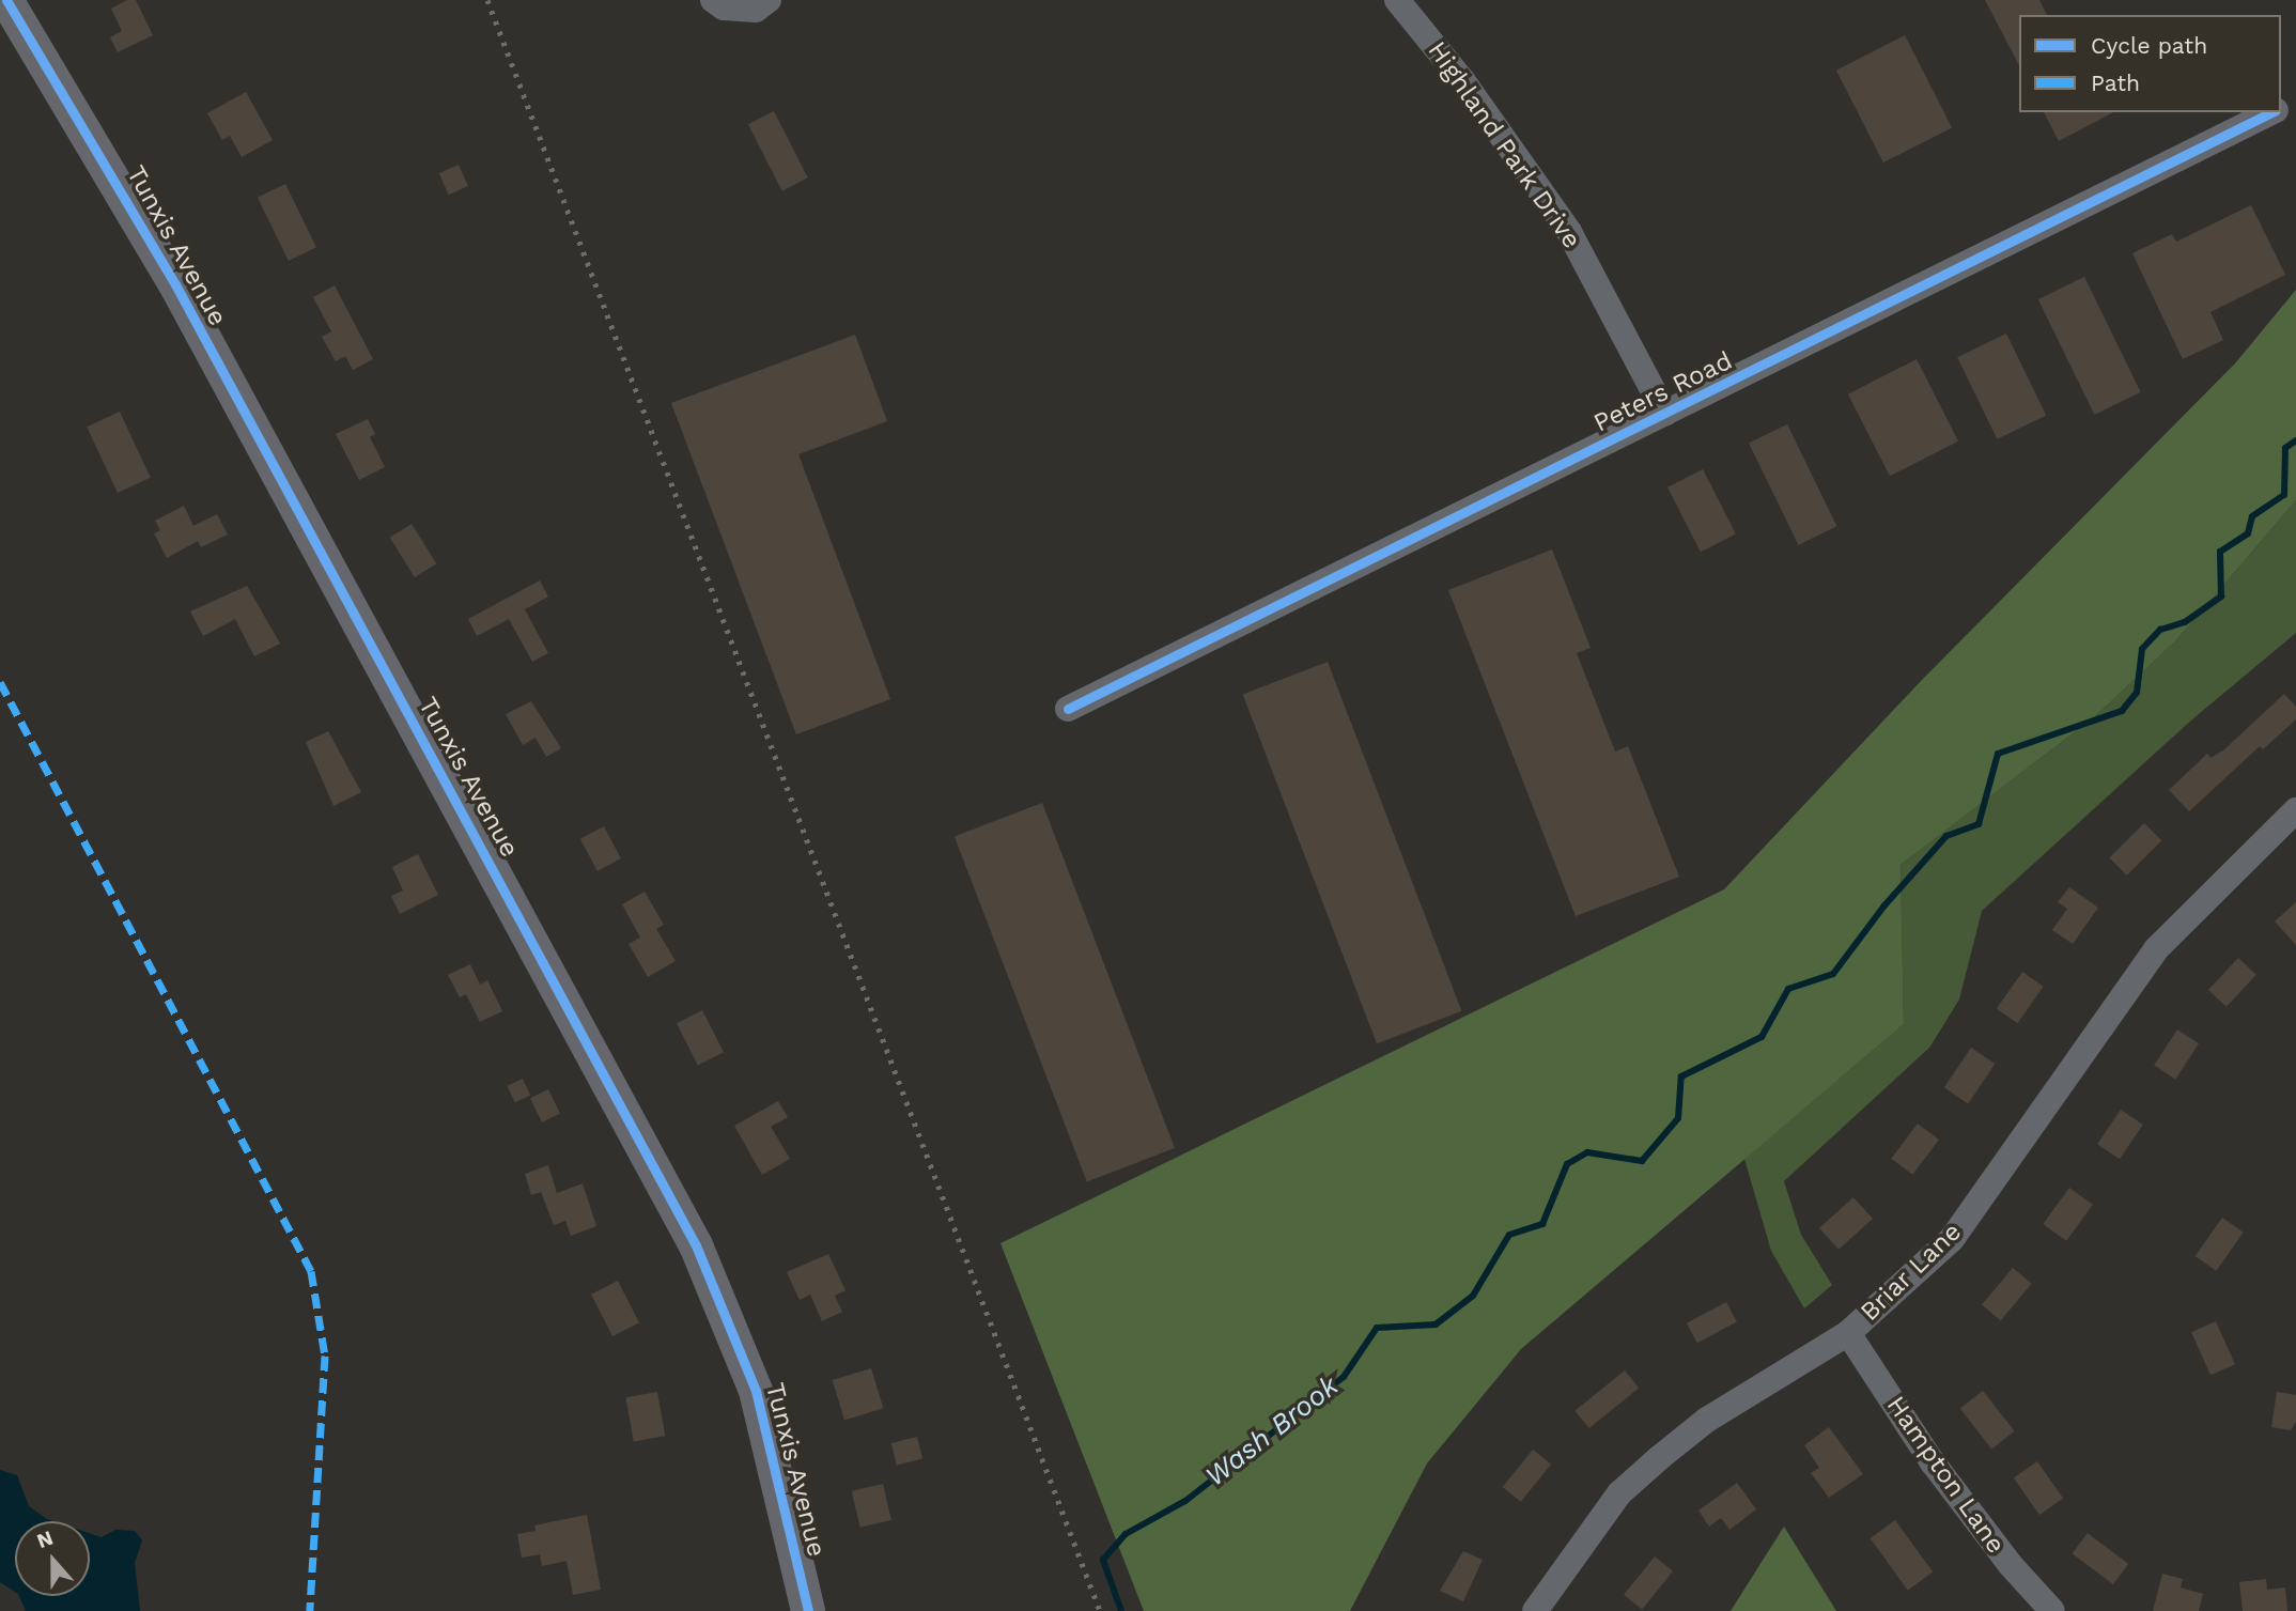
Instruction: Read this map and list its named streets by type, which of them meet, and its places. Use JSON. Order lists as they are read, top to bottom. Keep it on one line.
{"streets":{"main road":["Tunxis Avenue"],"street":["Highland Park Drive","Peters Road","Briar Lane","Hampton Lane"]},"crossings":[["Highland Park Drive","Peters Road"],["Briar Lane","Hampton Lane"]],"water":["Wash Brook"],"legend":["Cycle path","Path"],"north":"top"}
